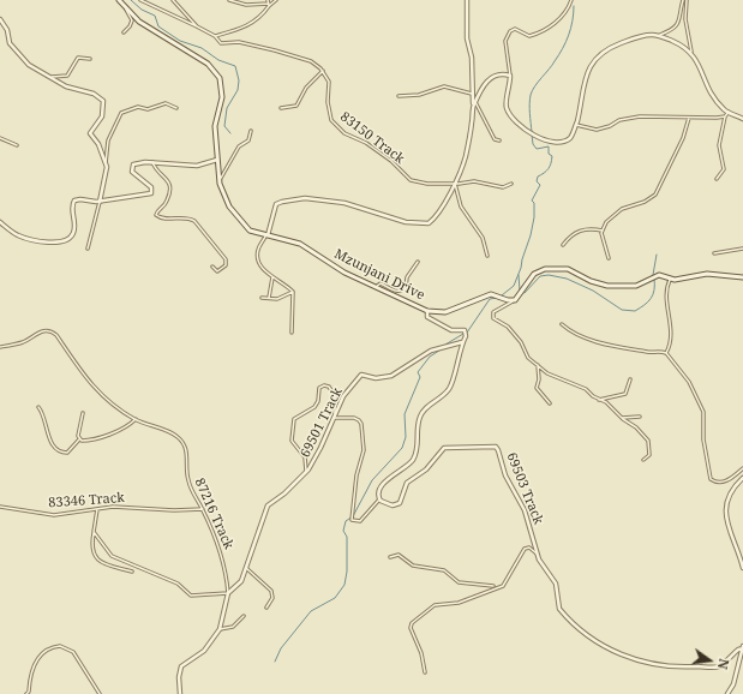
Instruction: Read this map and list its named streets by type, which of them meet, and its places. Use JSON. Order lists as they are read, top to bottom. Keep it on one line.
{"streets":{"main road":["Mzunjani Drive"],"street":["83150 Track","69501 Track","69503 Track","83346 Track","87216 Track"]},"crossings":[["69501 Track","87216 Track"],["83346 Track","87216 Track"]],"north":"right"}
